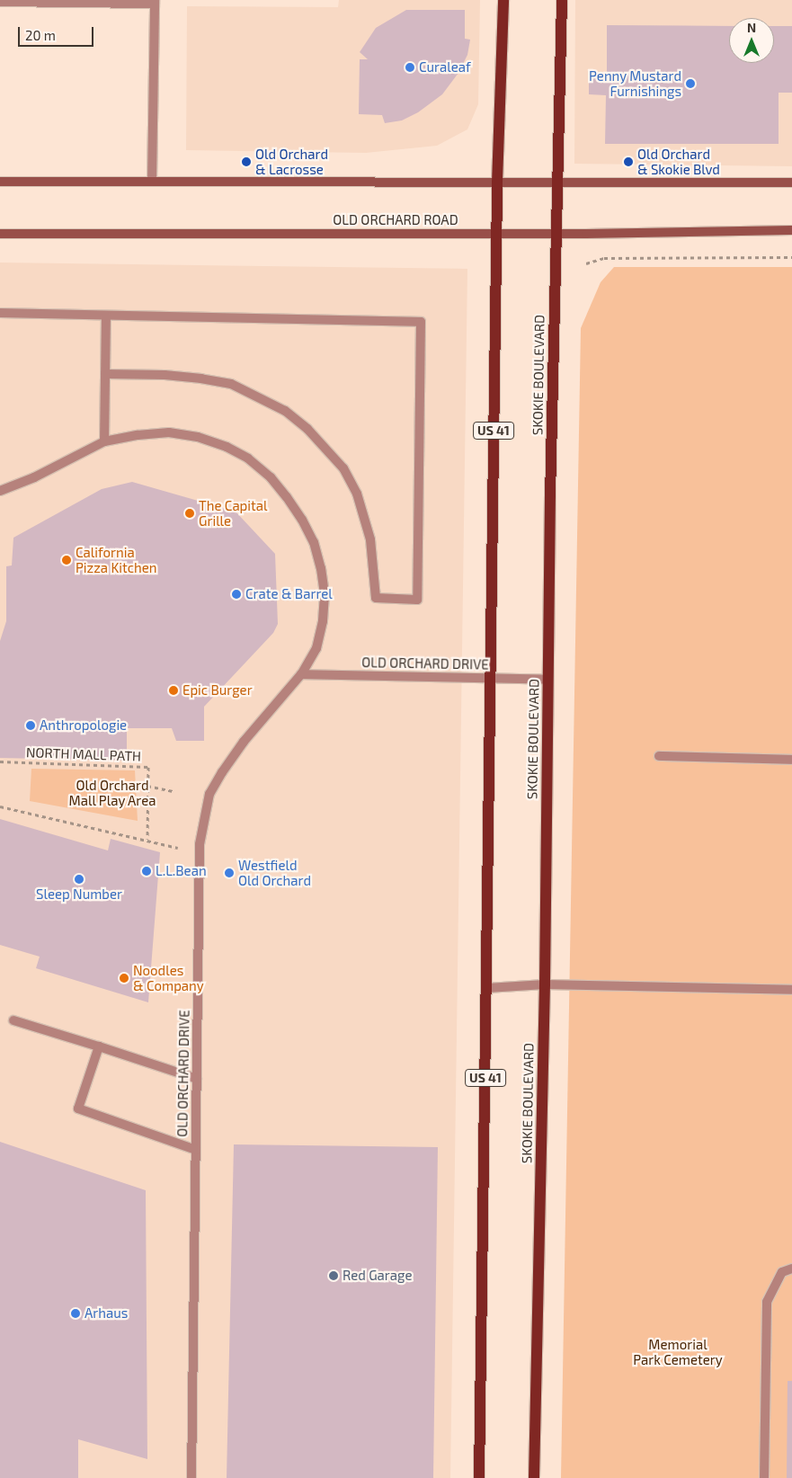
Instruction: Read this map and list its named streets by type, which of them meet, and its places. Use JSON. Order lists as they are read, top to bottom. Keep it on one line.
{"streets":{"main road":["OLD ORCHARD ROAD","SKOKIE BOULEVARD","US 41"],"street":["OLD ORCHARD DRIVE"],"path":["NORTH MALL PATH"]},"crossings":[["OLD ORCHARD ROAD","SKOKIE BOULEVARD"],["OLD ORCHARD ROAD","US 41"],["SKOKIE BOULEVARD","OLD ORCHARD DRIVE"],["US 41","OLD ORCHARD DRIVE"]],"parks":["Old Orchard Mall Play Area","Memorial Park Cemetery"],"places":["Curaleaf","Penny Mustard Furnishings","Old Orchard & Lacrosse","Old Orchard & Skokie Blvd","The Capital Grille","California Pizza Kitchen","Crate & Barrel","Epic Burger","Anthropologie","L.L.Bean","Westfield Old Orchard","Sleep Number","Noodles & Company","Red Garage","Arhaus"],"scale_bar":"20 m","north":"top"}
